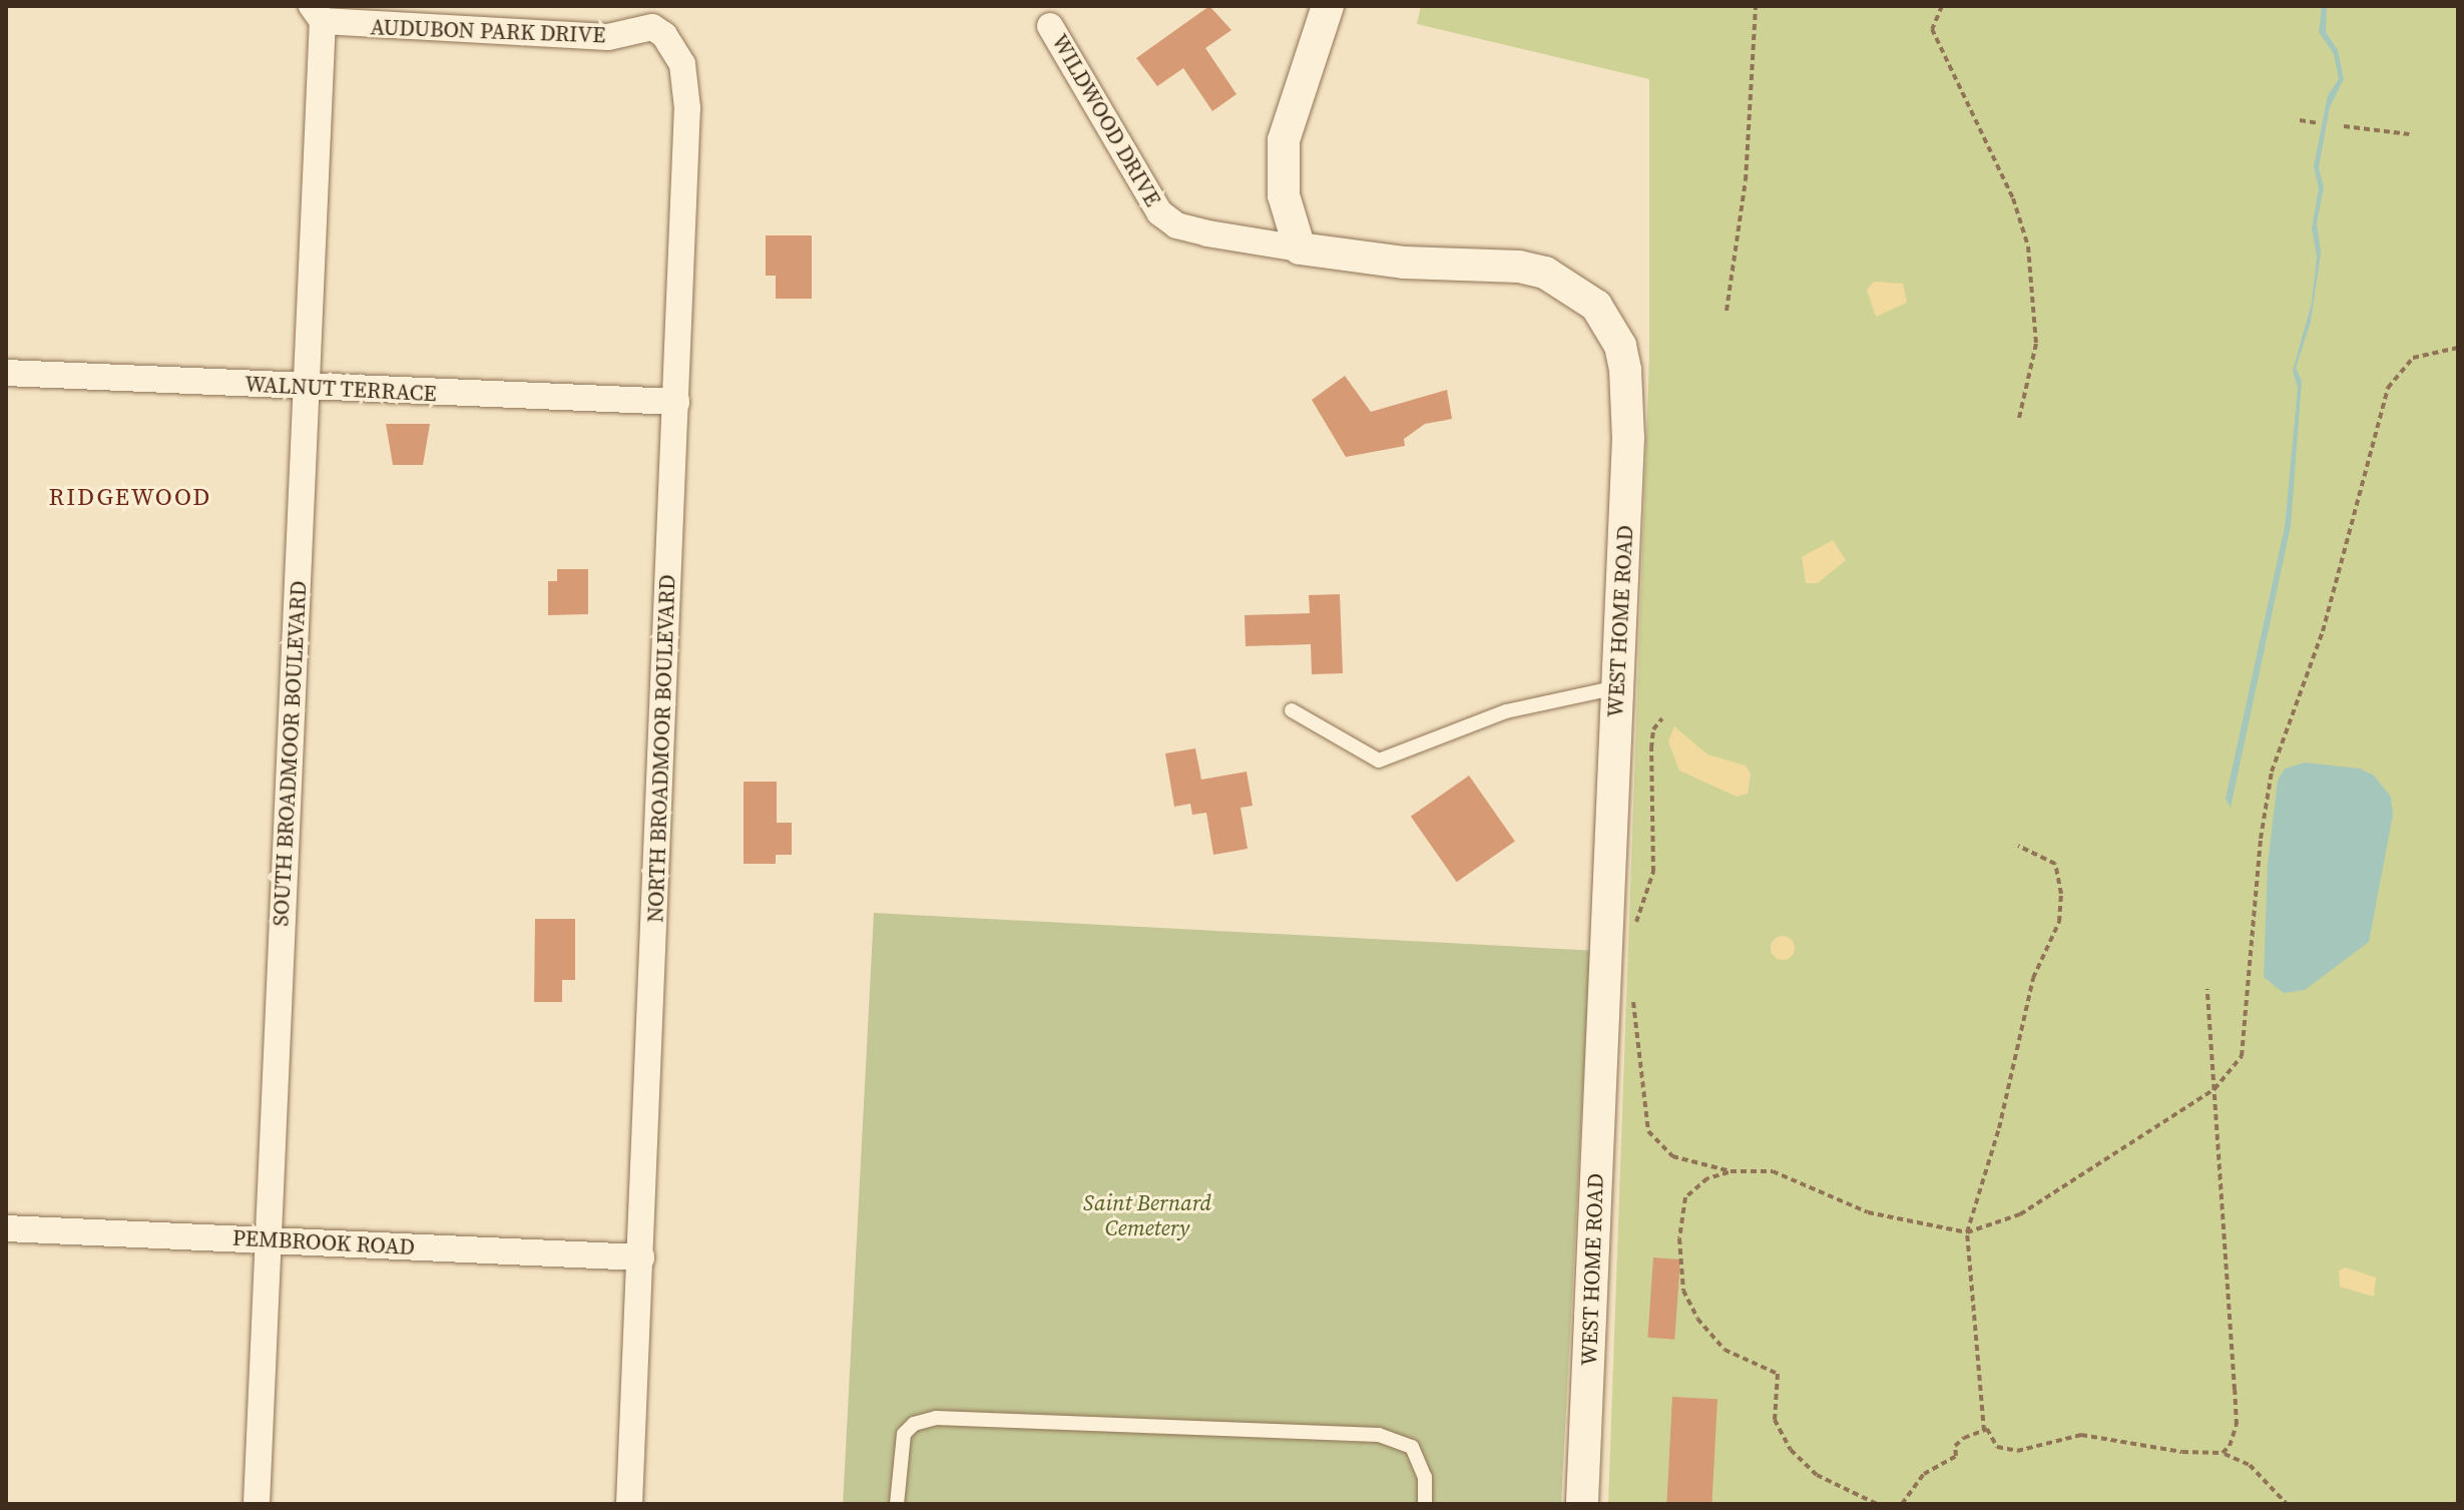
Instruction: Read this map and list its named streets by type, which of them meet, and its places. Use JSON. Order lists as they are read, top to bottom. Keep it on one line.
{"streets":{"street":["AUDUBON PARK DRIVE","WILDWOOD DRIVE","WALNUT TERRACE","WEST HOME ROAD","NORTH BROADMOOR BOULEVARD","SOUTH BROADMOOR BOULEVARD","PEMBROOK ROAD"]},"crossings":[["AUDUBON PARK DRIVE","NORTH BROADMOOR BOULEVARD"],["AUDUBON PARK DRIVE","SOUTH BROADMOOR BOULEVARD"],["WILDWOOD DRIVE","WEST HOME ROAD"],["WALNUT TERRACE","NORTH BROADMOOR BOULEVARD"],["WALNUT TERRACE","SOUTH BROADMOOR BOULEVARD"],["NORTH BROADMOOR BOULEVARD","PEMBROOK ROAD"],["SOUTH BROADMOOR BOULEVARD","PEMBROOK ROAD"]],"districts":["RIDGEWOOD"],"parks":["Saint Bernard Cemetery"]}
